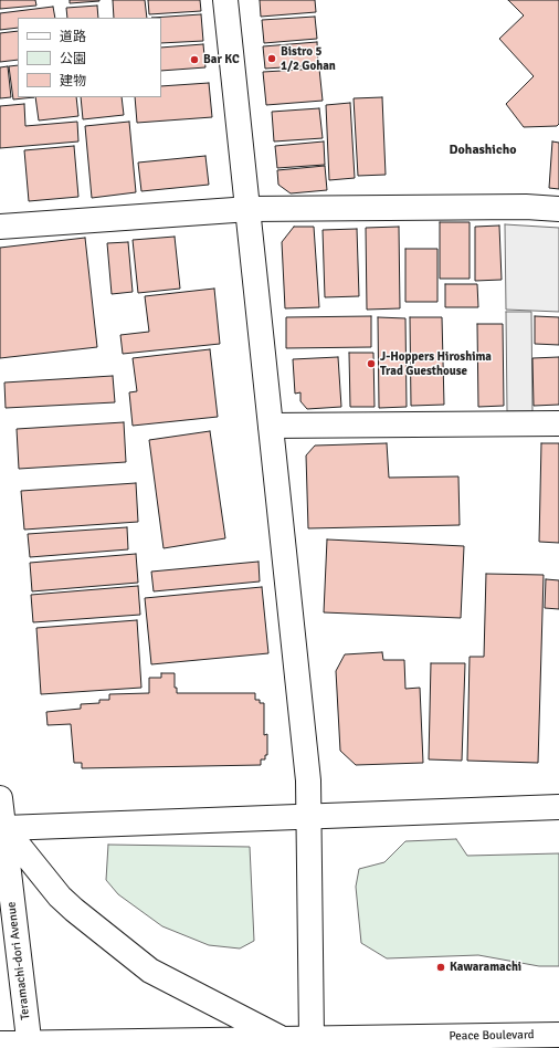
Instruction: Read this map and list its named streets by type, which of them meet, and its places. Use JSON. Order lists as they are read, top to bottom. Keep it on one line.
{"streets":{"street":["Teramachi-dori Avenue","Peace Boulevard"]},"crossings":[["Teramachi-dori Avenue","Peace Boulevard"]],"districts":["Dohashicho"],"places":["Bistro 5 1/2 Gohan","Bar KC","J-Hoppers Hiroshima Trad Guesthouse","Kawaramachi"],"legend":["道路","公園","建物"]}
